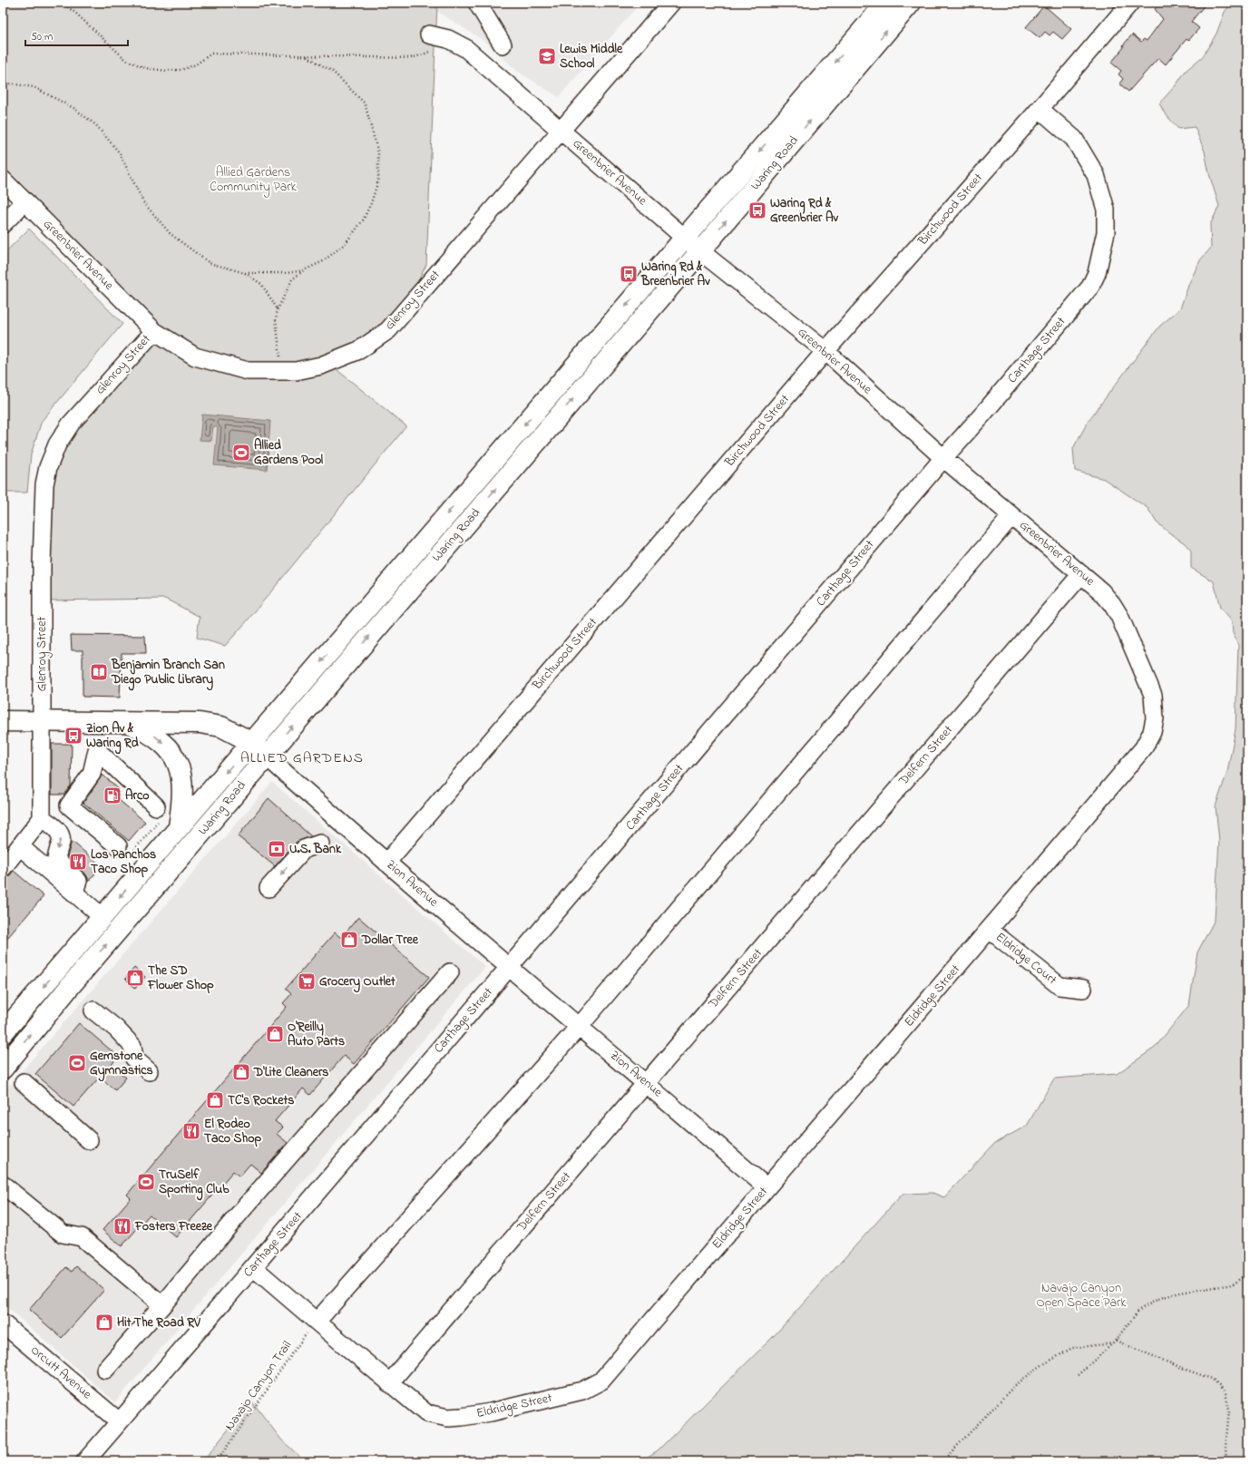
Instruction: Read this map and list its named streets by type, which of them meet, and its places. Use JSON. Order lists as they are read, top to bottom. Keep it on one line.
{"streets":{"main road":["Waring Road","Zion Avenue"],"street":["Greenbrier Avenue","Birchwood Street","Glenroy Street","Carthage Street","Delfern Street","Eldridge Court","Eldridge Street","Orcutt Avenue"],"path":["Navajo Canyon Trail"]},"crossings":[["Waring Road","Greenbrier Avenue"],["Waring Road","Zion Avenue"],["Greenbrier Avenue","Birchwood Street"],["Greenbrier Avenue","Glenroy Street"],["Greenbrier Avenue","Carthage Street"],["Greenbrier Avenue","Delfern Street"],["Greenbrier Avenue","Eldridge Street"],["Birchwood Street","Carthage Street"],["Birchwood Street","Zion Avenue"],["Glenroy Street","Zion Avenue"],["Carthage Street","Zion Avenue"],["Carthage Street","Eldridge Street"],["Carthage Street","Orcutt Avenue"],["Delfern Street","Zion Avenue"],["Delfern Street","Eldridge Street"],["Zion Avenue","Eldridge Street"],["Eldridge Court","Eldridge Street"],["Eldridge Street","Navajo Canyon Trail"]],"districts":["ALLIED GARDENS"],"parks":["Allied Gardens Community Park","Navajo Canyon Open Space Park"],"places":{"school or university":["Lewis Middle School"],"bus stop":["Waring Rd & Greenbrier Av","Waring Rd & Breenbrier Av","Zion Av & Waring Rd"],"sports":["Allied Gardens Pool","Gemstone Gymnastics","TruSelf Sporting Club"],"library":["Benjamin Branch San Diego Public Library"],"fuel station":["Arco"],"bank":["U.S. Bank"],"restaurant":["Los Panchos Taco Shop","El Rodeo Taco Shop","Fosters Freeze"],"shop":["Dollar Tree","The SD Flower Shop","O'Reilly Auto Parts","D'Lite Cleaners","TC's Rockets","Hit The Road RV"],"supermarket":["Grocery Outlet"]},"scale_bar":"50 m"}
